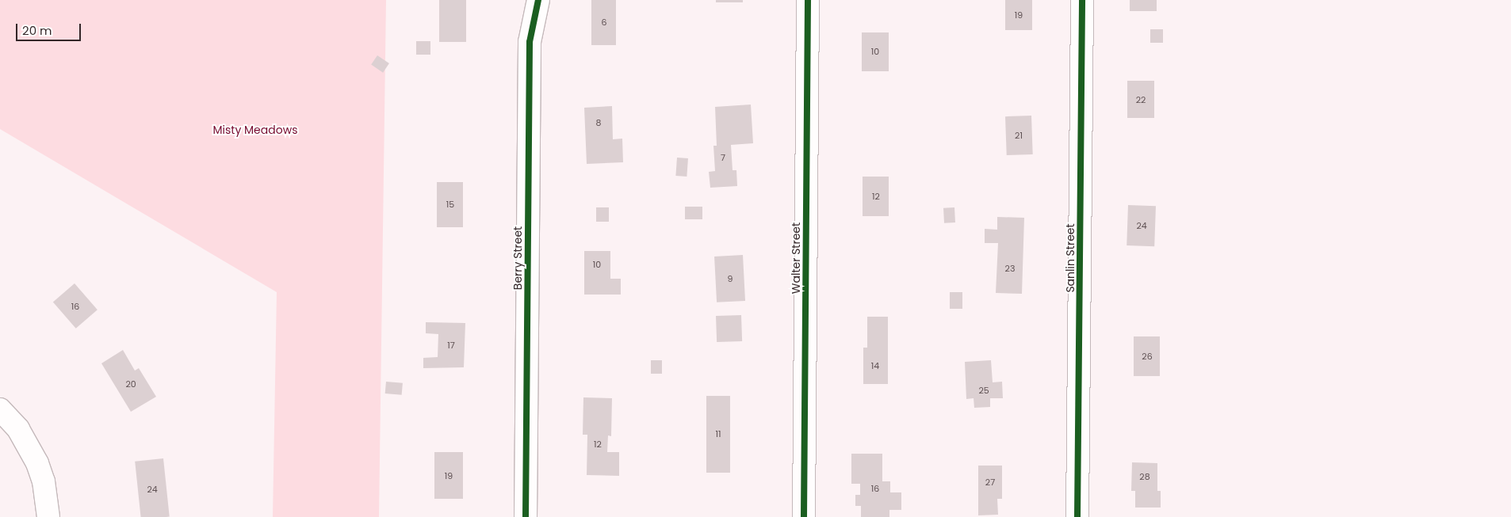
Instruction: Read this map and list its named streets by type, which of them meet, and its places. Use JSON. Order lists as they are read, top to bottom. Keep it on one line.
{"streets":{"street":["Berry Street","Walter Street","Sanlin Street"]},"parks":["Misty Meadows"],"house_numbers":["19","6","10","22","8","21","7","12","15","24","10","23","9","16","17","26","14","20","25","11","12","19","28","27","16","24"],"scale_bar":"20 m"}
